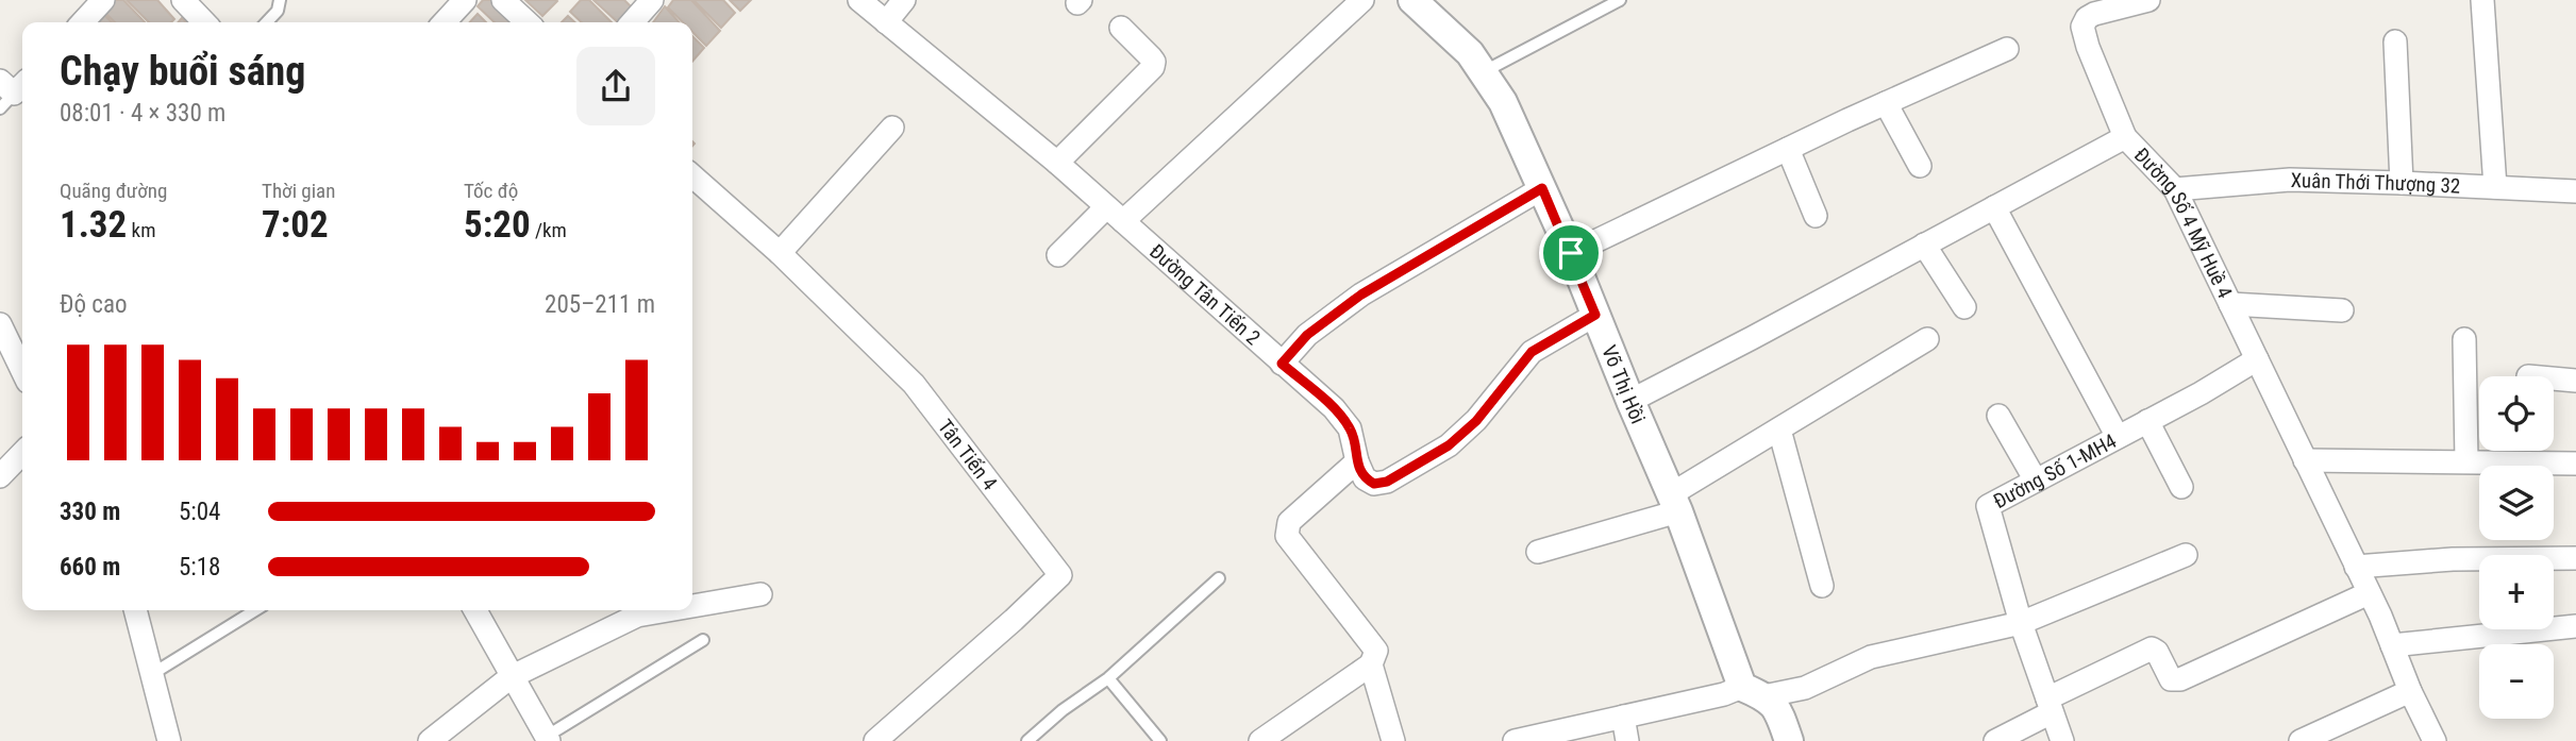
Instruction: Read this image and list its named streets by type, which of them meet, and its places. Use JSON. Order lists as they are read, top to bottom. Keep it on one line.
{"streets":{"street":["Xuân Thới Thượng 32","Đường Số 4 Mỹ Huề 4","Đường Tân Tiến 2","Võ Thị Hồi","Tân Tiến 4","Đường Số 1-MH4"]},"crossings":[["Xuân Thới Thượng 32","Đường Số 4 Mỹ Huề 4"],["Đường Số 4 Mỹ Huề 4","Võ Thị Hồi"],["Đường Số 4 Mỹ Huề 4","Đường Số 1-MH4"]],"page":{"heading":["Chạy buổi sáng","08:01 · 4 × 330 m"],"stats":[["Quãng đường","1.32 km"],["Thời gian","7:02"],["Tốc độ","5:20 /km"]],"chart":["Độ cao","205–211 m"],"map_buttons":["+","−"],"list":[{"name":"330 m","note":"5:04"},{"name":"660 m","note":"5:18"}]}}
